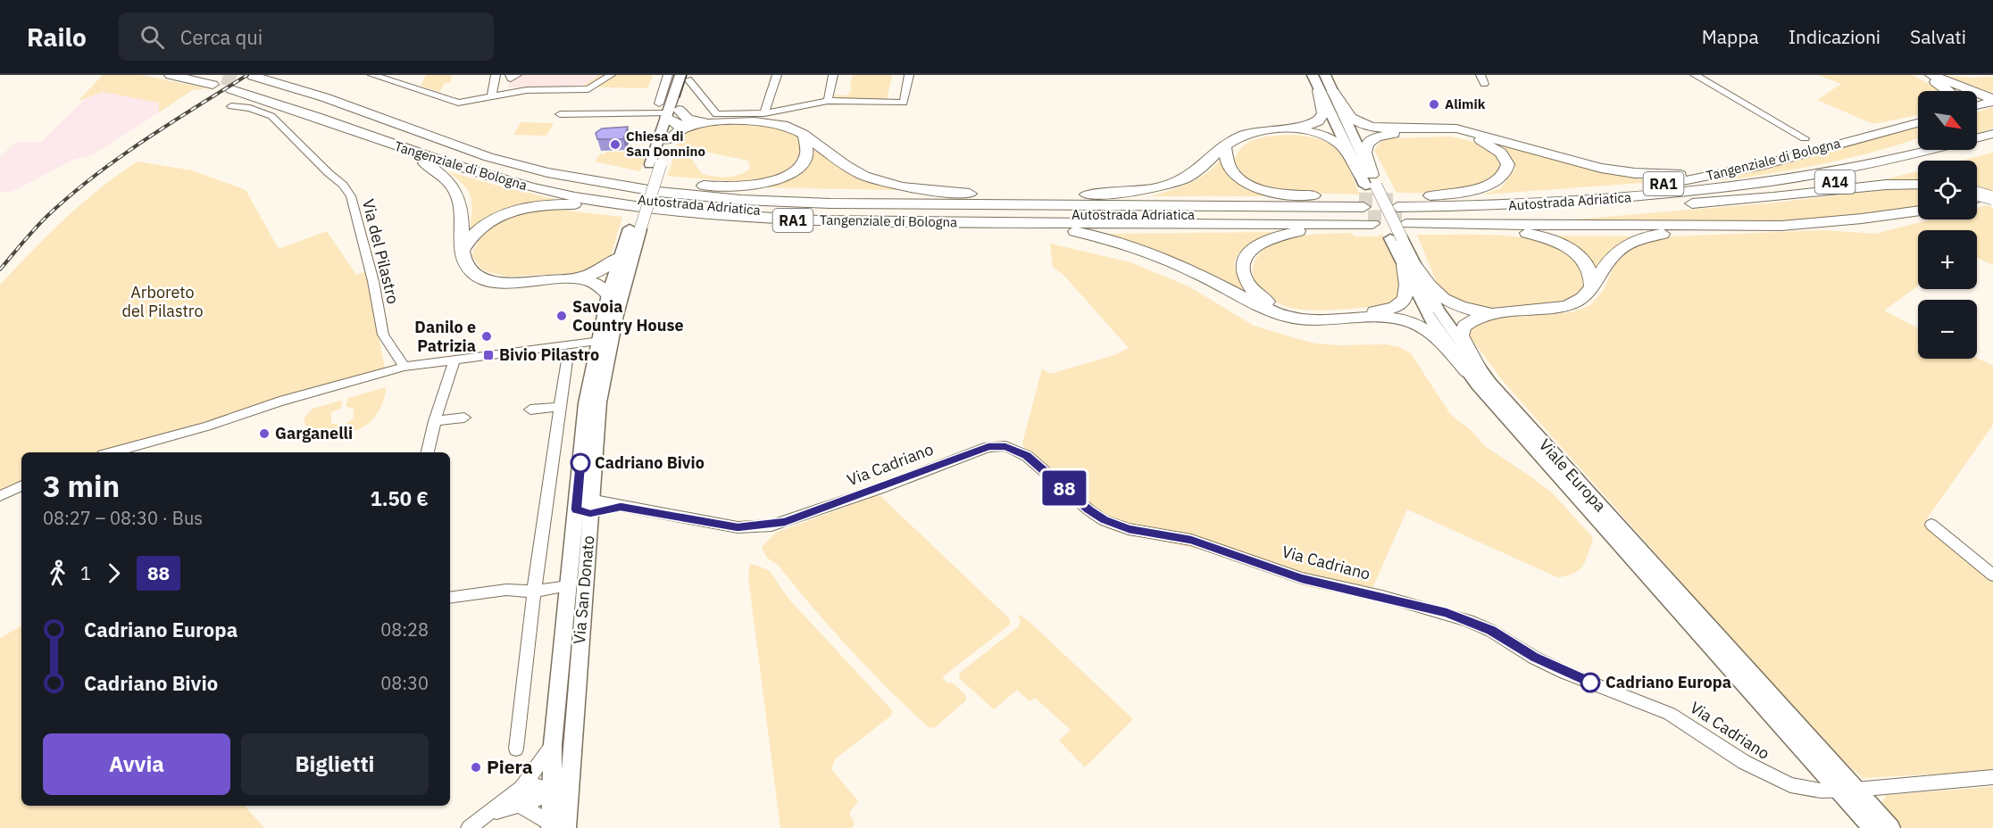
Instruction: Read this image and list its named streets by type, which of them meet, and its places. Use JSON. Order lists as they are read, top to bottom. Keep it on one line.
{"streets":{"highway":["Tangenziale di Bologna","A14","RA1","Autostrada Adriatica"],"main road":["Viale Europa","Via San Donato"],"street":["Via del Pilastro","Via Cadriano"]},"crossings":[["Tangenziale di Bologna","Autostrada Adriatica"],["Tangenziale di Bologna","Viale Europa"],["Autostrada Adriatica","Viale Europa"],["Via Cadriano","Viale Europa"],["Via Cadriano","Via San Donato"]],"parks":["Arboreto del Pilastro"],"places":{"other":["Alimik","Chiesa di San Donnino","Savoia Country House","Danilo e Patrizia","Garganelli","Cadriano Bivio","Cadriano Europa","Piera"],"transit":["Bivio Pilastro"]},"lines":["bus line 88"],"north":"bottom right","page":{"header":"Railo","search":"Cerca qui","nav":["Mappa","Indicazioni","Salvati"],"on_map":"88","map_buttons":["+","−"],"heading":["3 min","08:27 – 08:30 · Bus","1.50 €"],"legs":["1","88"],"list":[{"name":"Cadriano Europa","value":"08:28"},{"name":"Cadriano Bivio","value":"08:30"}],"buttons":["Avvia","Biglietti"]}}
